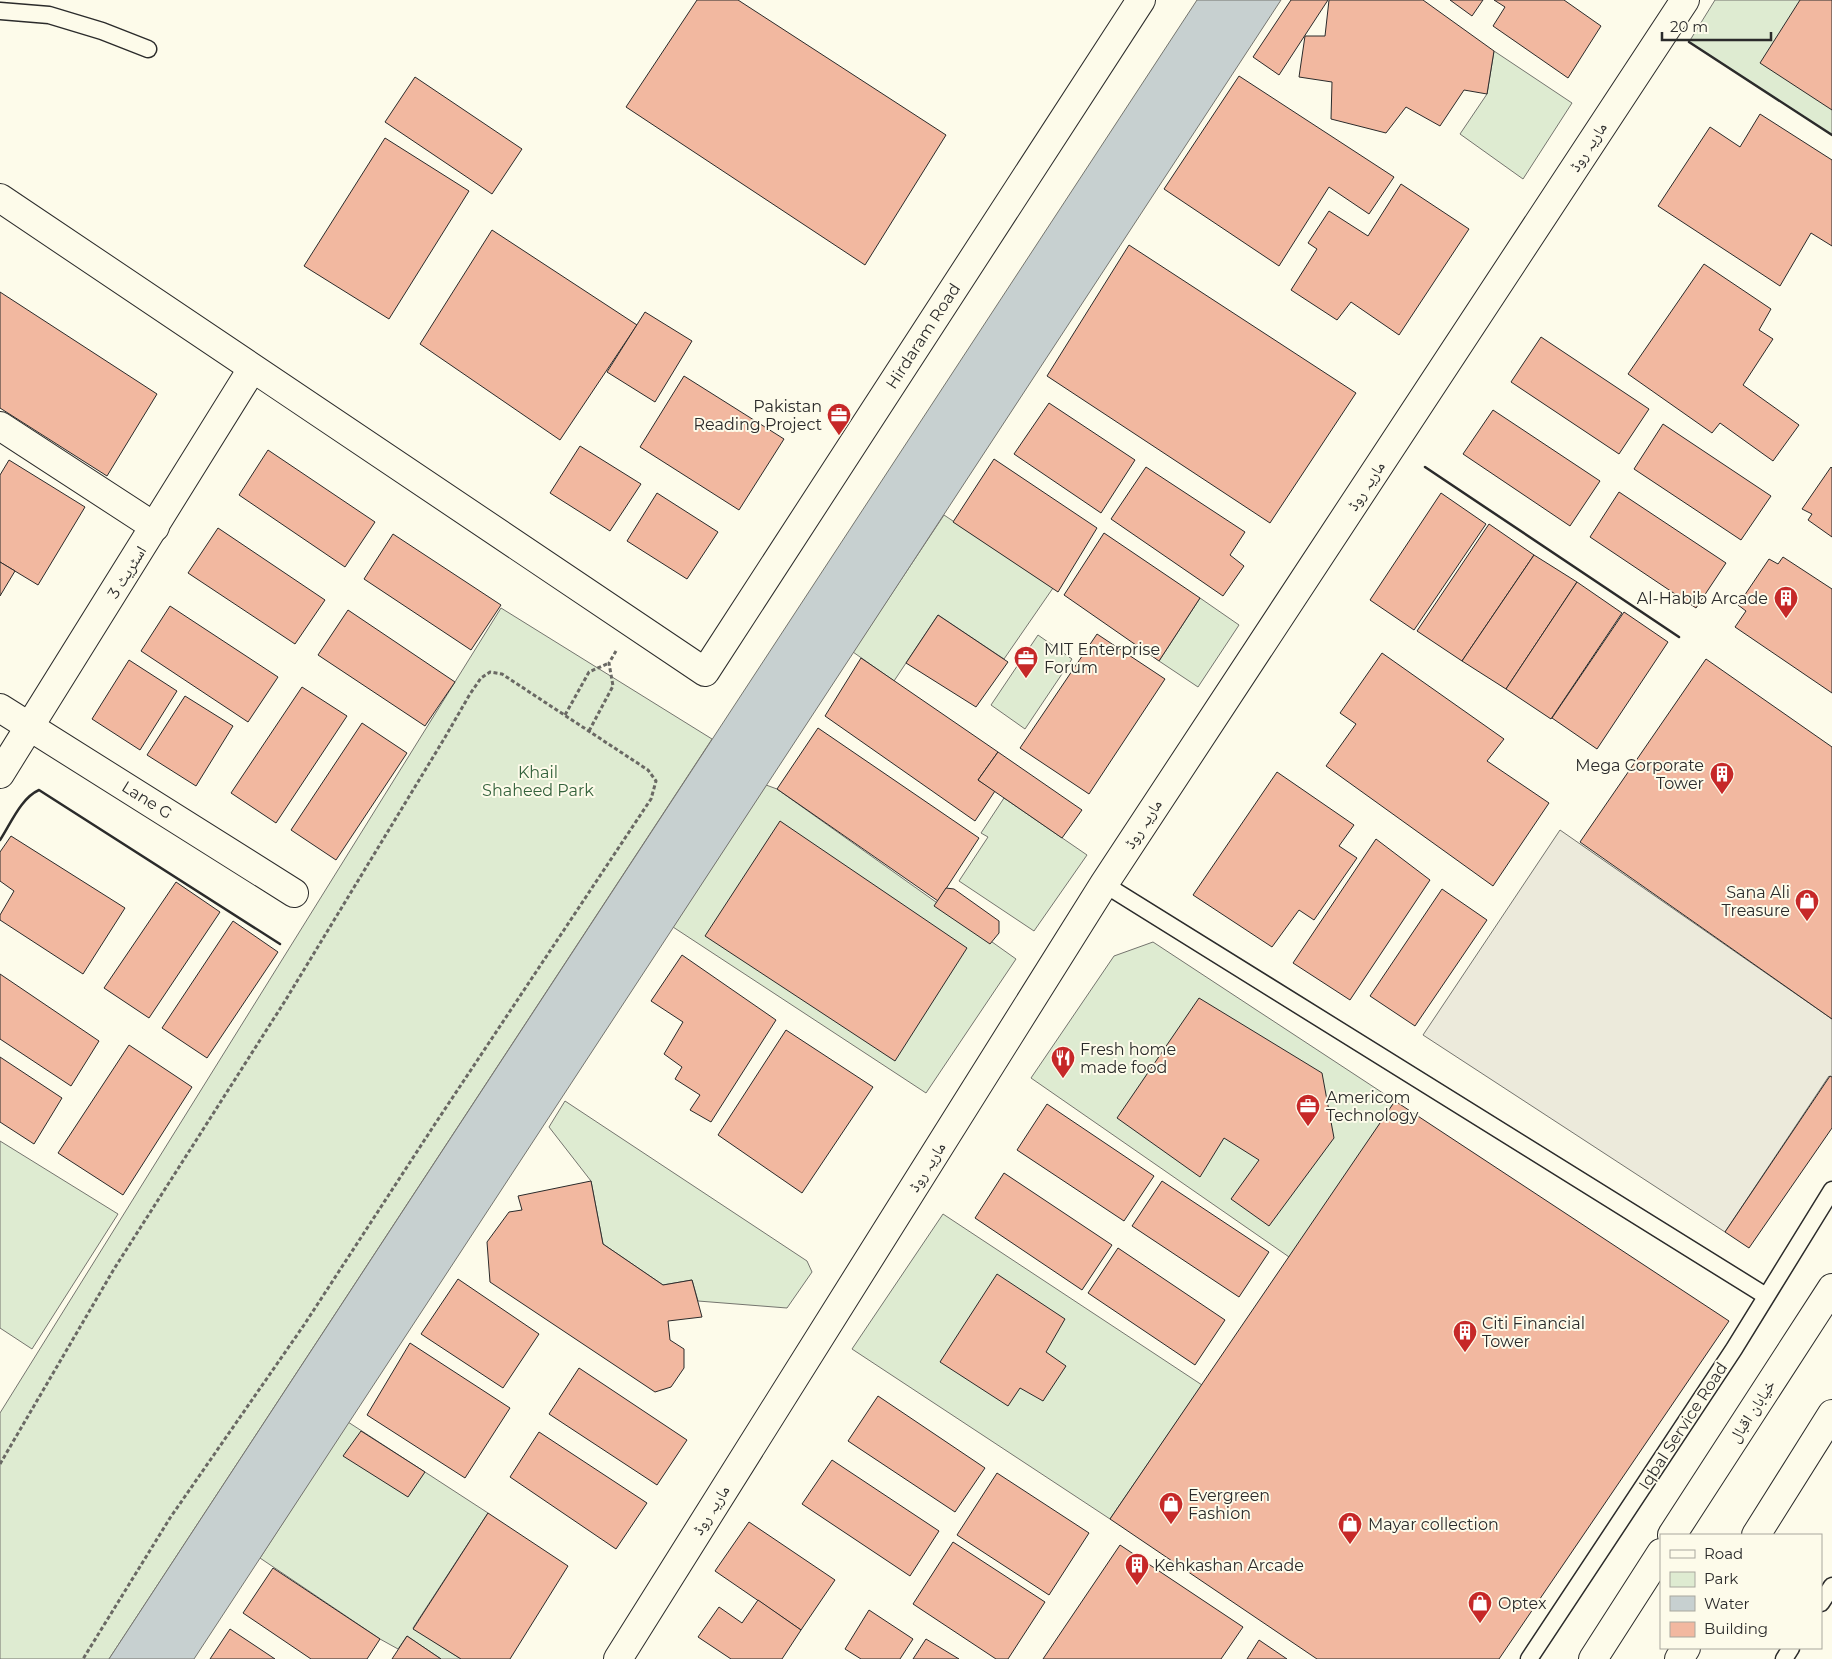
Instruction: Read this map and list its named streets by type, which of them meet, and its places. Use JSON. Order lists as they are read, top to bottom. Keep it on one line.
{"streets":{"street":["ماریہ روڈ","Hirdaram Road","اسٹریٹ 3","Lane G","خیابان اقبال"],"lane":["Iqbal Service Road"]},"crossings":[["Hirdaram Road","اسٹریٹ 3"],["اسٹریٹ 3","Lane G"]],"parks":["Khail Shaheed Park"],"places":{"office":["Pakistan Reading Project","MIT Enterprise Forum","Americom Technology"],"building":["Al-Habib Arcade","Mega Corporate Tower","Citi Financial Tower","Kehkashan Arcade"],"shop":["Sana Ali Treasure","Evergreen Fashion","Mayar collection","Optex"],"restaurant":["Fresh home made food"]},"legend":["Road","Park","Water","Building"],"scale_bar":"20 m"}
